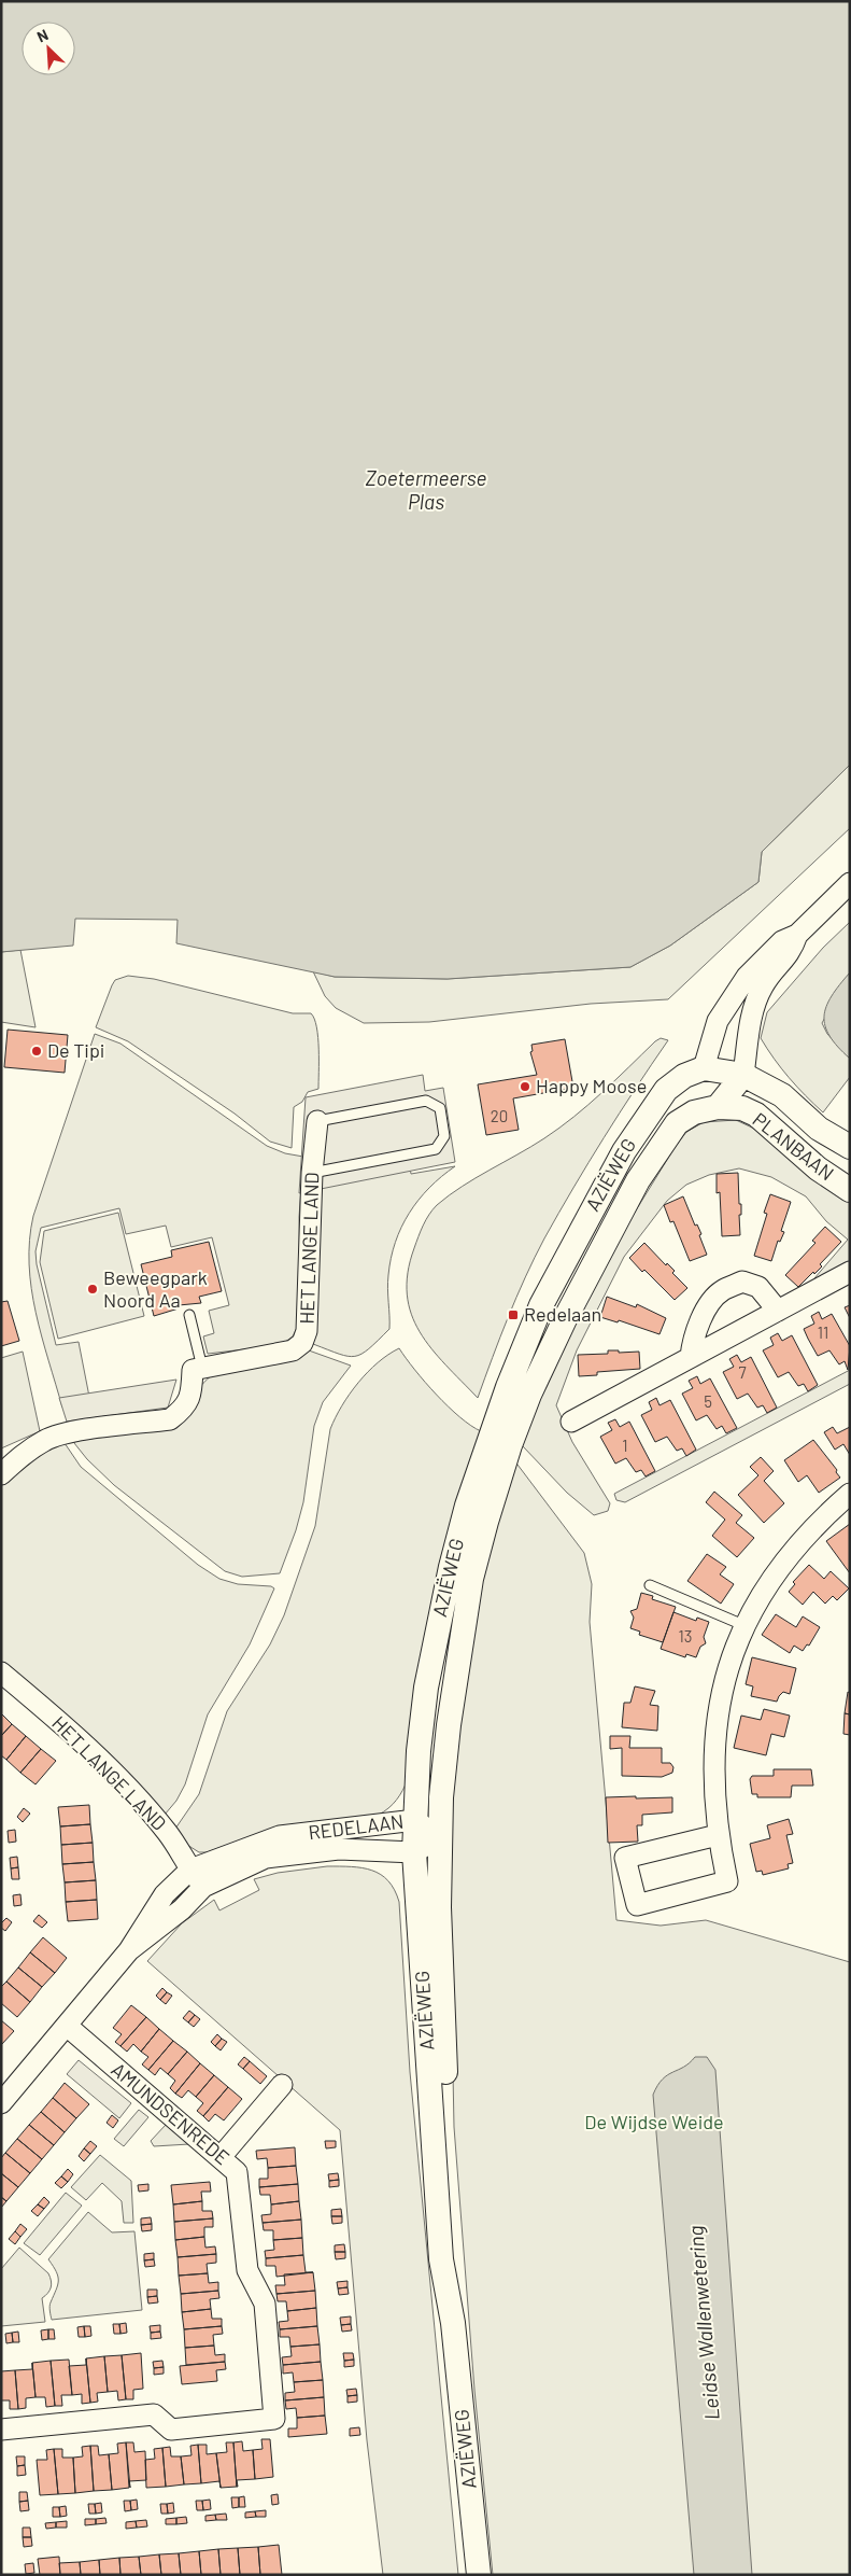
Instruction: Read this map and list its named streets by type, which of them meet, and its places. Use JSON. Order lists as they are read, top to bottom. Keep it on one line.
{"streets":{"street":["PLANBAAN","AZIËWEG","HET LANGE LAND","REDELAAN","AMUNDSENREDE"]},"crossings":[["PLANBAAN","AZIËWEG"],["AZIËWEG","REDELAAN"],["HET LANGE LAND","REDELAAN"],["REDELAAN","AMUNDSENREDE"]],"water":["Zoetermeerse Plas","Leidse Wallenwetering"],"parks":["De Wijdse Weide"],"places":{"other":["De Tipi","Happy Moose","Beweegpark Noord Aa"],"transit":["Redelaan"]},"house_numbers":["20","11","7","5","1","13"],"north":"top left"}
